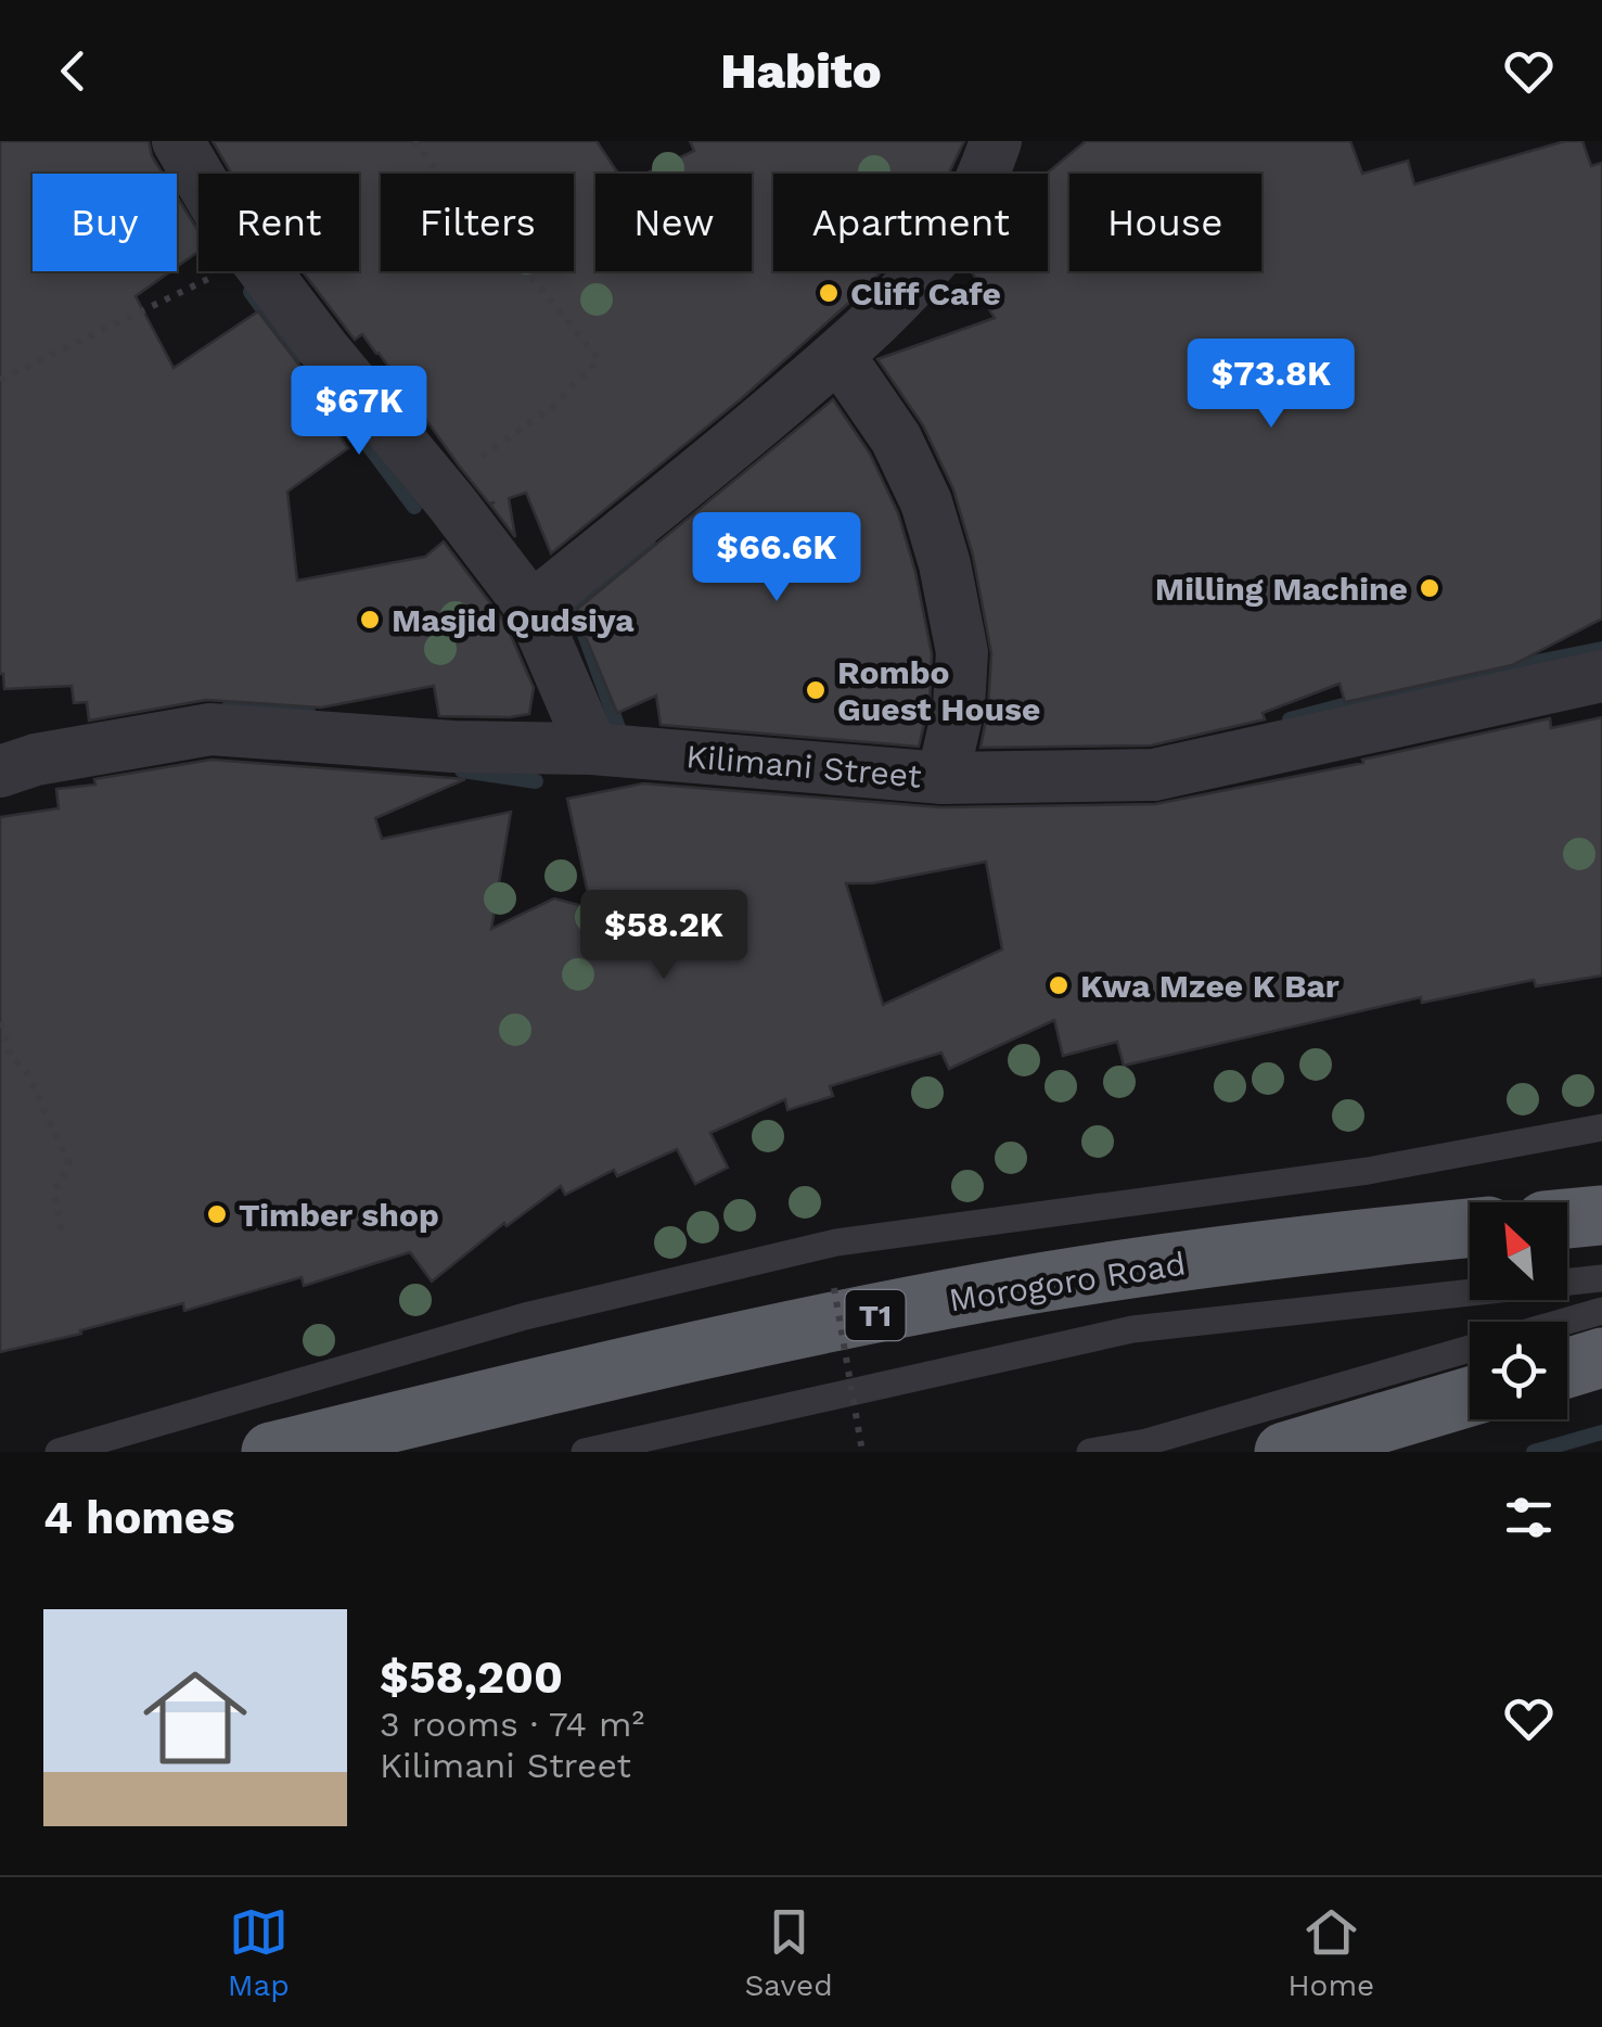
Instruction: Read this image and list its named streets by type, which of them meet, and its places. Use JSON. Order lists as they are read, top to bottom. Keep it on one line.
{"streets":{"highway":["Morogoro Road","T1"],"street":["Kilimani Street"]},"places":["Cliff Cafe","Milling Machine","Masjid Qudsiya","Rombo Guest House","Kwa Mzee K Bar","Timber shop"],"north":"top left","page":{"header":"Habito","chip":["Buy","Rent","Filters","New","Apartment","House"],"price":["$73.8K","$67K","$66.6K","$58.2K"],"heading":"4 homes","list":[{"name":"$58,200","note":"3 rooms · 74 m² · Kilimani Street"}],"tabs":["Map","Saved","Home"]}}
